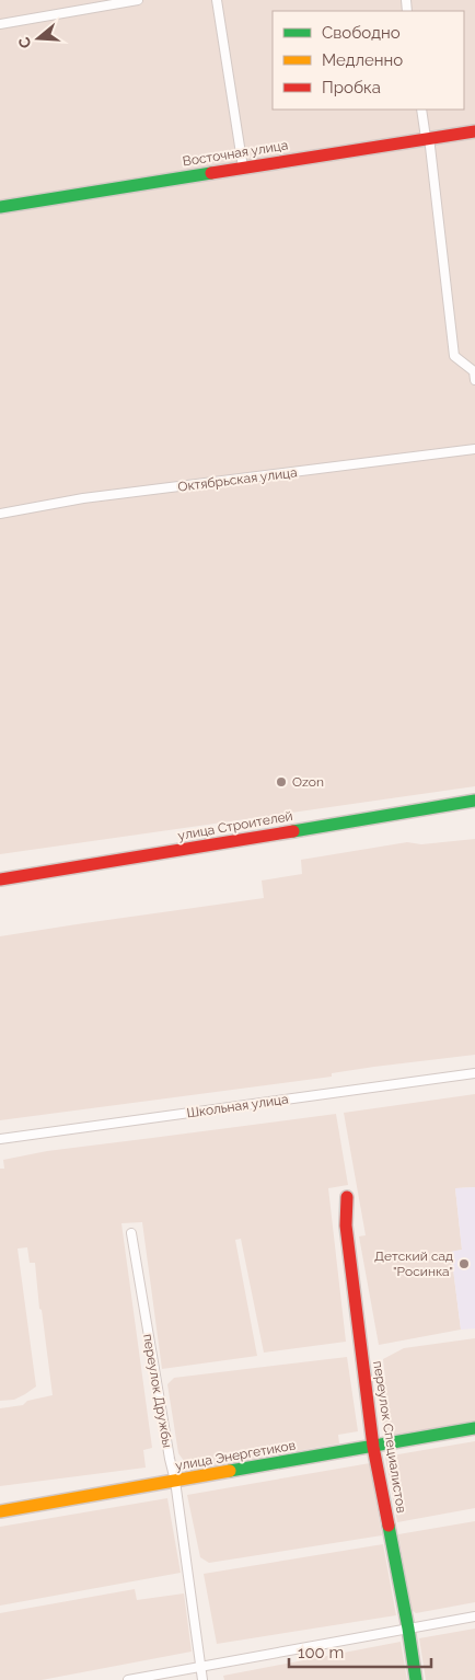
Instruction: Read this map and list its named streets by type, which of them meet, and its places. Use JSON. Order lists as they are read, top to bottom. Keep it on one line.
{"streets":{"street":["Восточная улица","Октябрьская улица","улица Строителей","Школьная улица","переулок Дружбы","переулок Специалистов","улица Энергетиков"]},"crossings":[["переулок Дружбы","улица Энергетиков"],["переулок Специалистов","улица Энергетиков"]],"places":["Ozon","Детский сад \"Росинка\""],"legend":["Свободно","Медленно","Пробка"],"scale_bar":"100 m","north":"left"}
